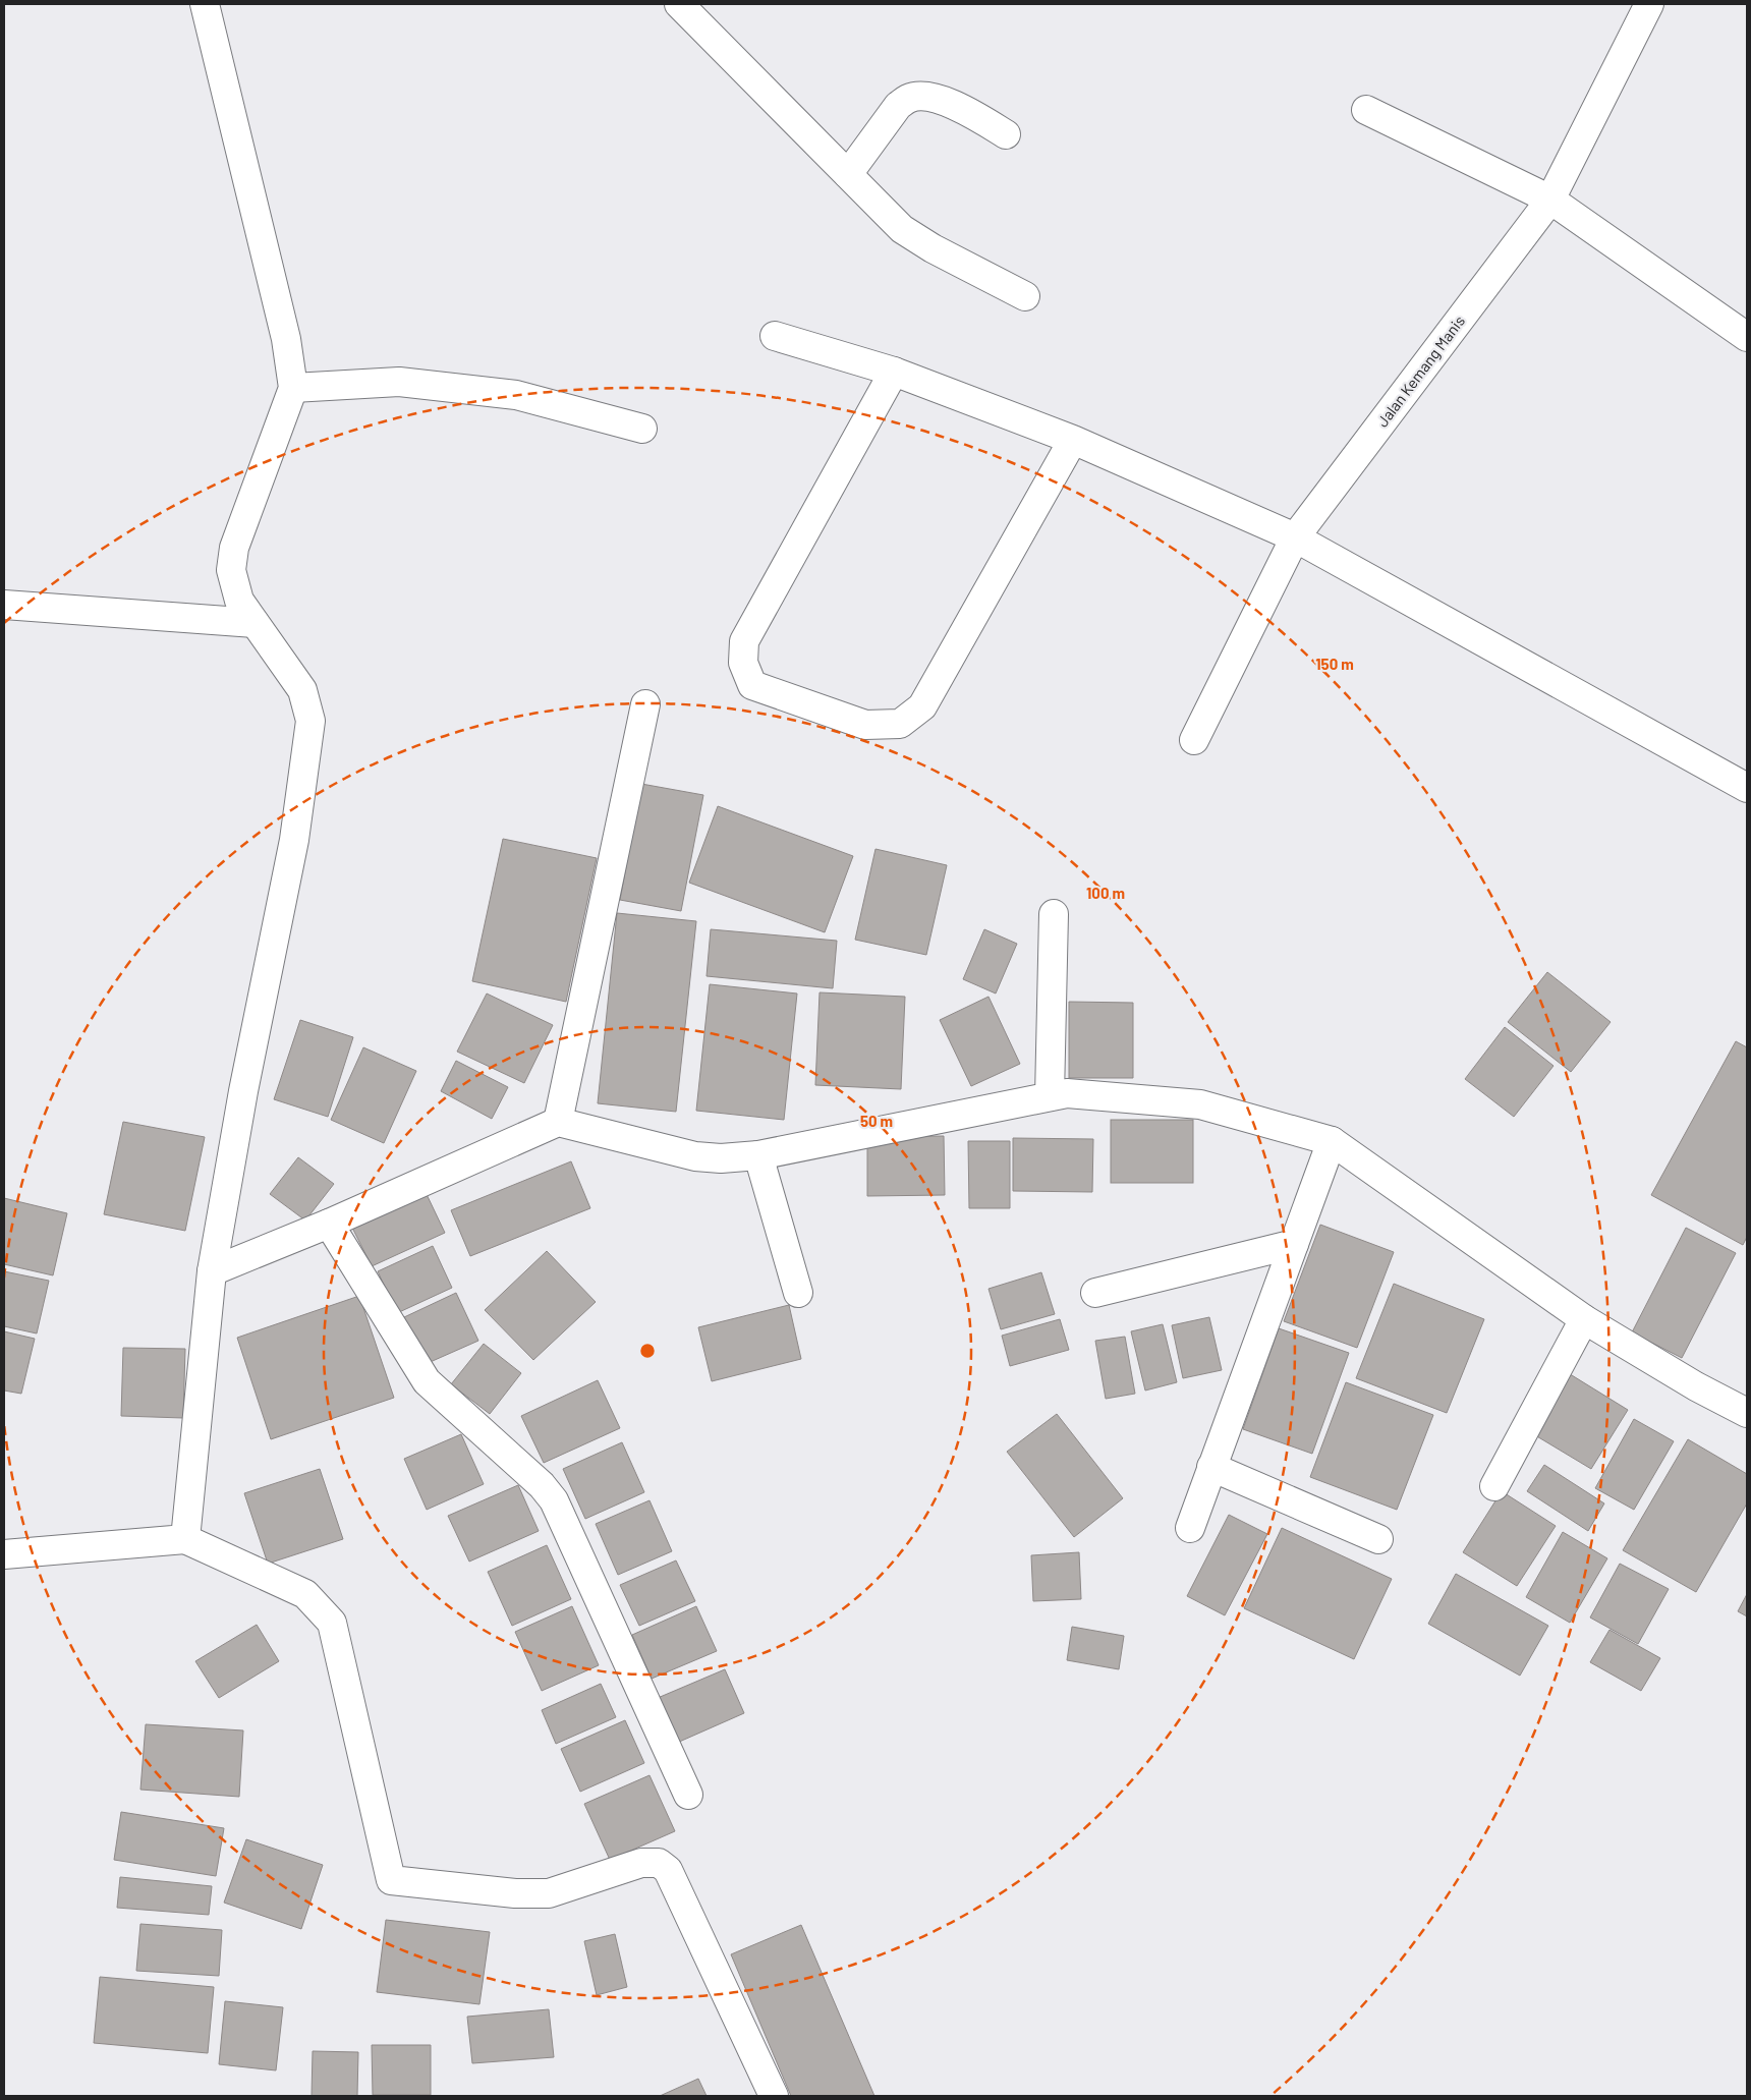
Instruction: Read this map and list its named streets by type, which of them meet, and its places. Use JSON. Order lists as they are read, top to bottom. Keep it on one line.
{"streets":{"street":["Jalan Kemang Manis"]},"rings":["150 m","100 m","50 m"]}
